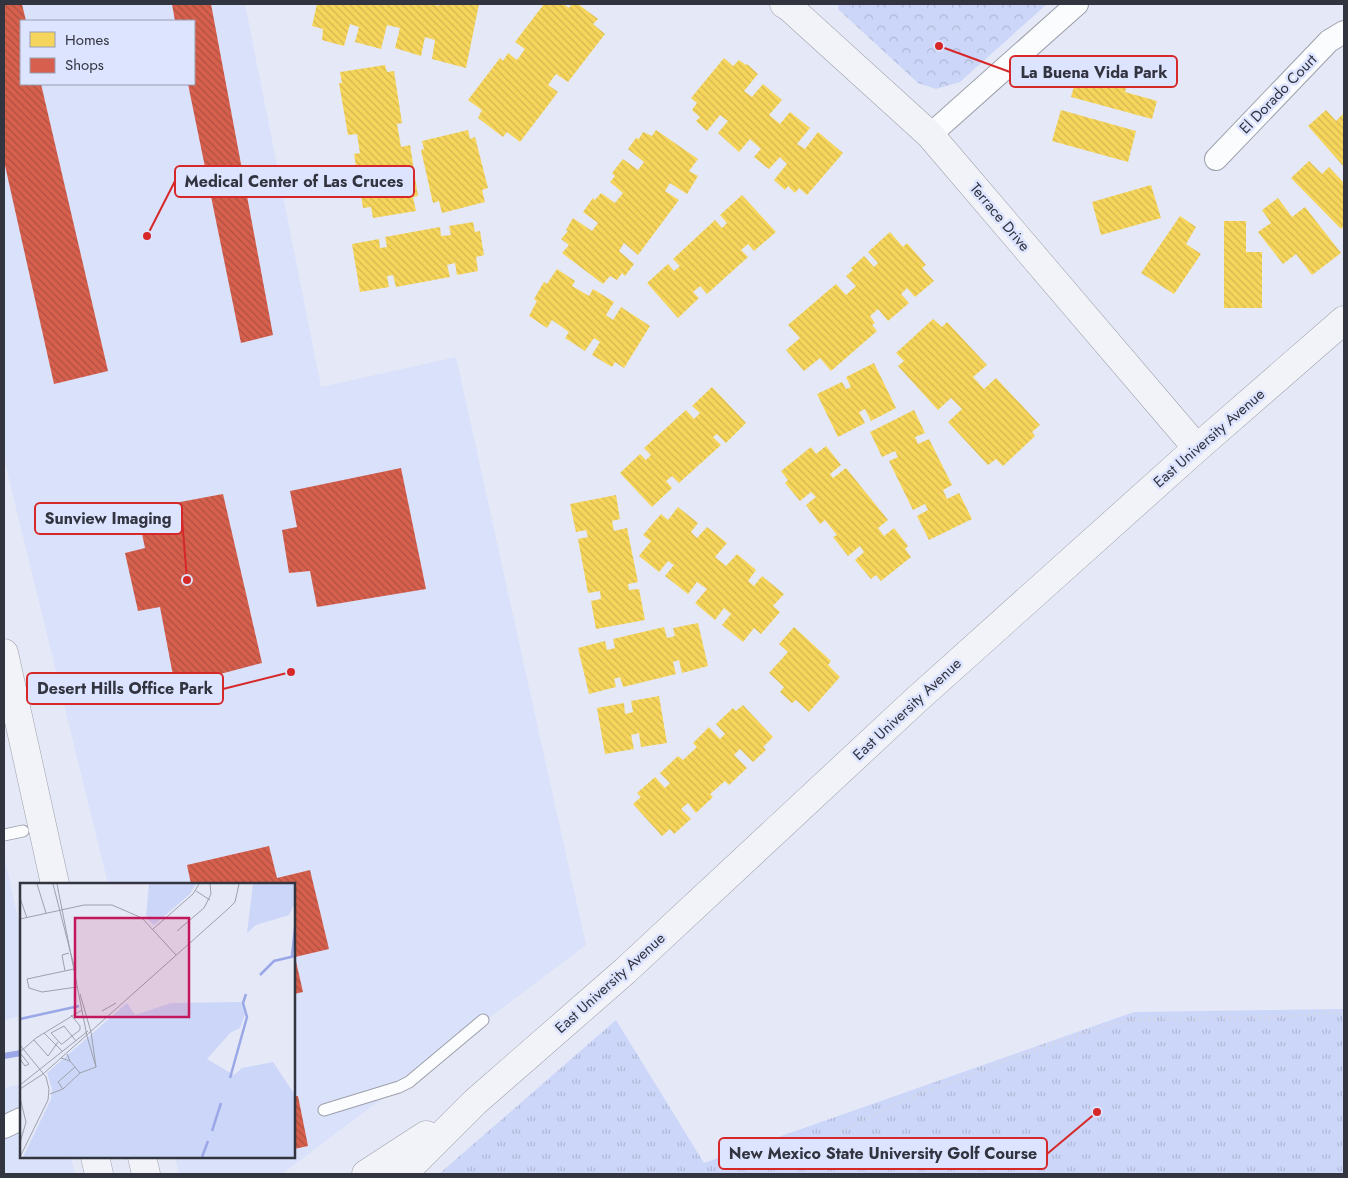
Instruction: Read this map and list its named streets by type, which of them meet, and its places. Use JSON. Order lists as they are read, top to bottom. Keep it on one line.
{"streets":{"main road":["Terrace Drive","East University Avenue"],"street":["El Dorado Court"]},"crossings":[["Terrace Drive","East University Avenue"]],"places":["La Buena Vida Park","Medical Center of Las Cruces","Sunview Imaging","Desert Hills Office Park","New Mexico State University Golf Course"],"legend":["Homes","Shops"]}
